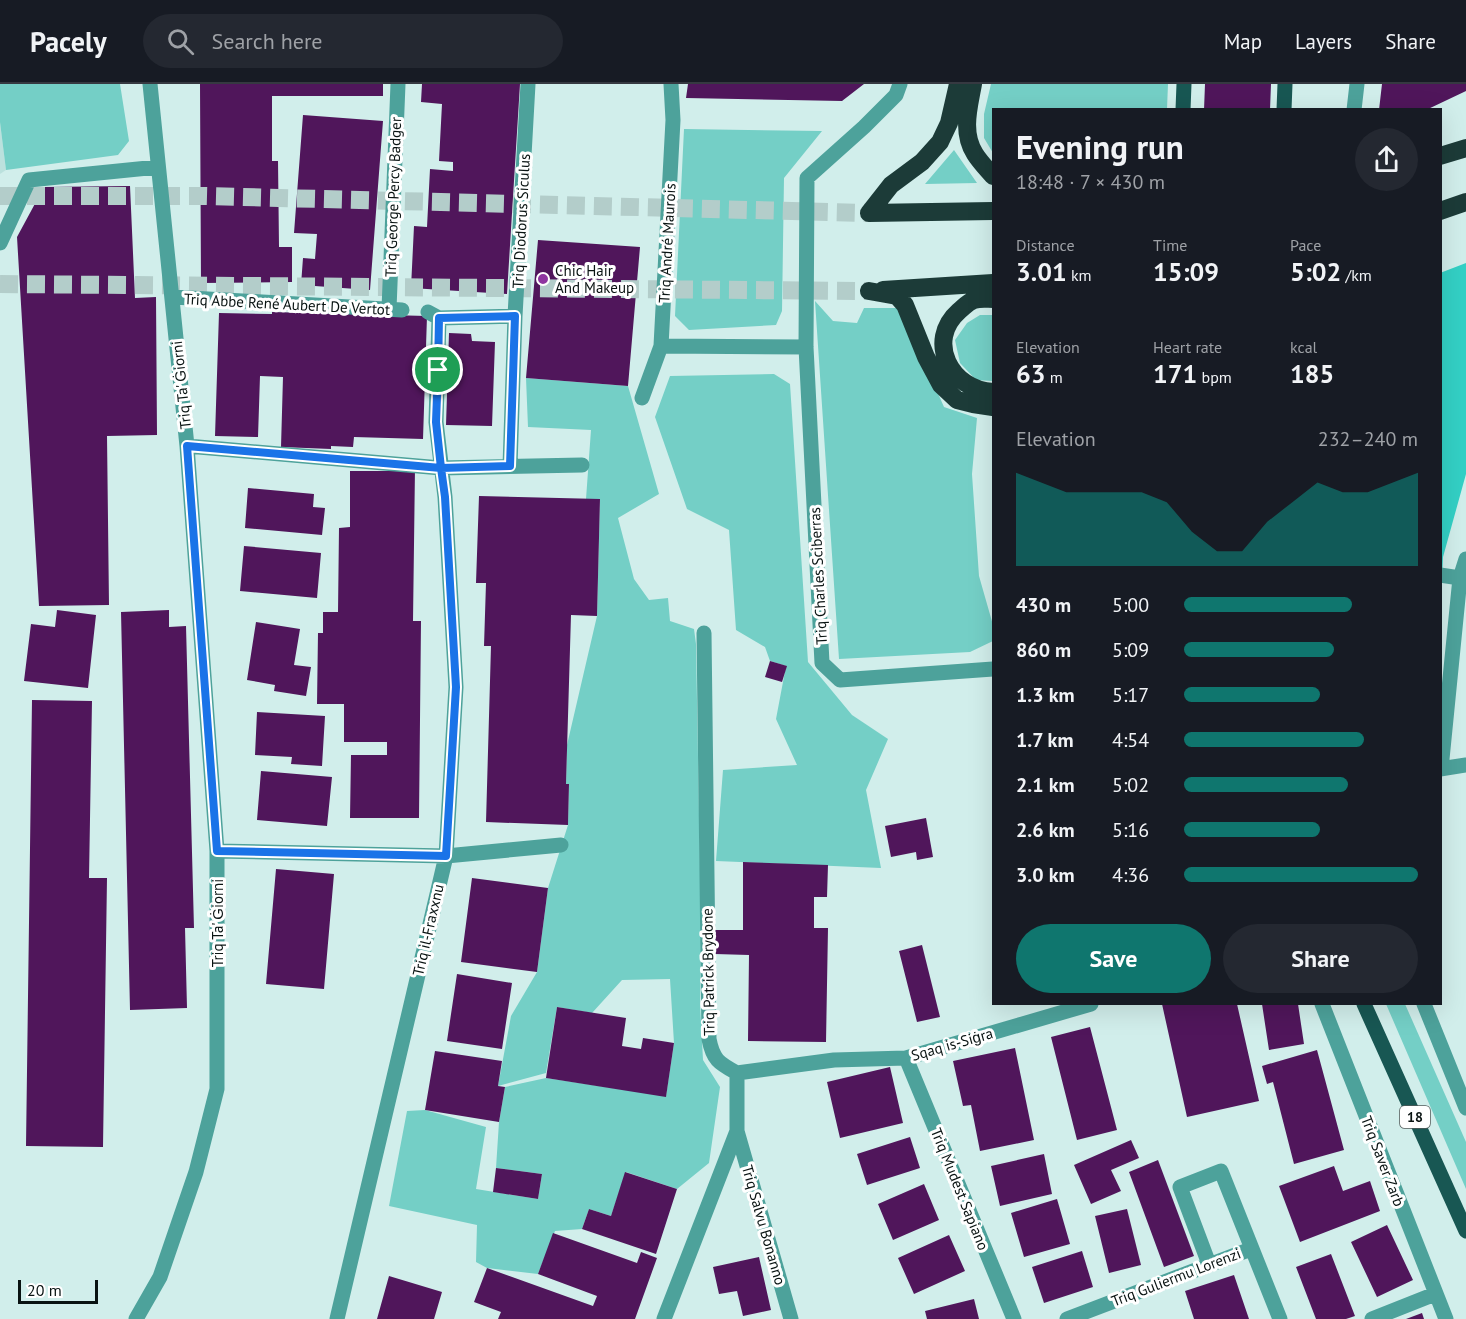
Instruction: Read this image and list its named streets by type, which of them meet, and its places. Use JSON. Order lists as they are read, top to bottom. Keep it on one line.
{"streets":{"main road":["18"],"street":["Triq George Percy Badger","Triq Diodorus Siculus","Triq André Maurois","Triq Abbe René Aubert De Vertot","Triq Ta' Ġiorni","Triq Charles Sciberras","Triq il-Fraxxnu","Triq Patrick Brydone","Sqaq is-Siġra","Triq Saver Zarb","Triq Mudest Sapiano","Triq Salvu Bonanno","Triq Guliermu Lorenzi"]},"crossings":[["Triq George Percy Badger","Triq Abbe René Aubert De Vertot"],["Triq Diodorus Siculus","Triq il-Fraxxnu"],["Triq Abbe René Aubert De Vertot","Triq Ta' Ġiorni"],["Triq Patrick Brydone","Sqaq is-Siġra"],["Sqaq is-Siġra","Triq Mudest Sapiano"]],"places":["Chic Hair And Makeup"],"scale_bar":"20 m","page":{"header":"Pacely","search":"Search here","nav":["Map","Layers","Share"],"heading":["Evening run","18:48 · 7 × 430 m"],"stats":[["Distance","3.01 km"],["Time","15:09"],["Pace","5:02 /km"],["Elevation","63 m"],["Heart rate","171 bpm"],["kcal","185"]],"chart":["Elevation","232–240 m"],"list":[{"name":"430 m","note":"5:00"},{"name":"860 m","note":"5:09"},{"name":"1.3 km","note":"5:17"},{"name":"1.7 km","note":"4:54"},{"name":"2.1 km","note":"5:02"},{"name":"2.6 km","note":"5:16"},{"name":"3.0 km","note":"4:36"}],"buttons":["Save","Share"],"scale":"20 m"}}
